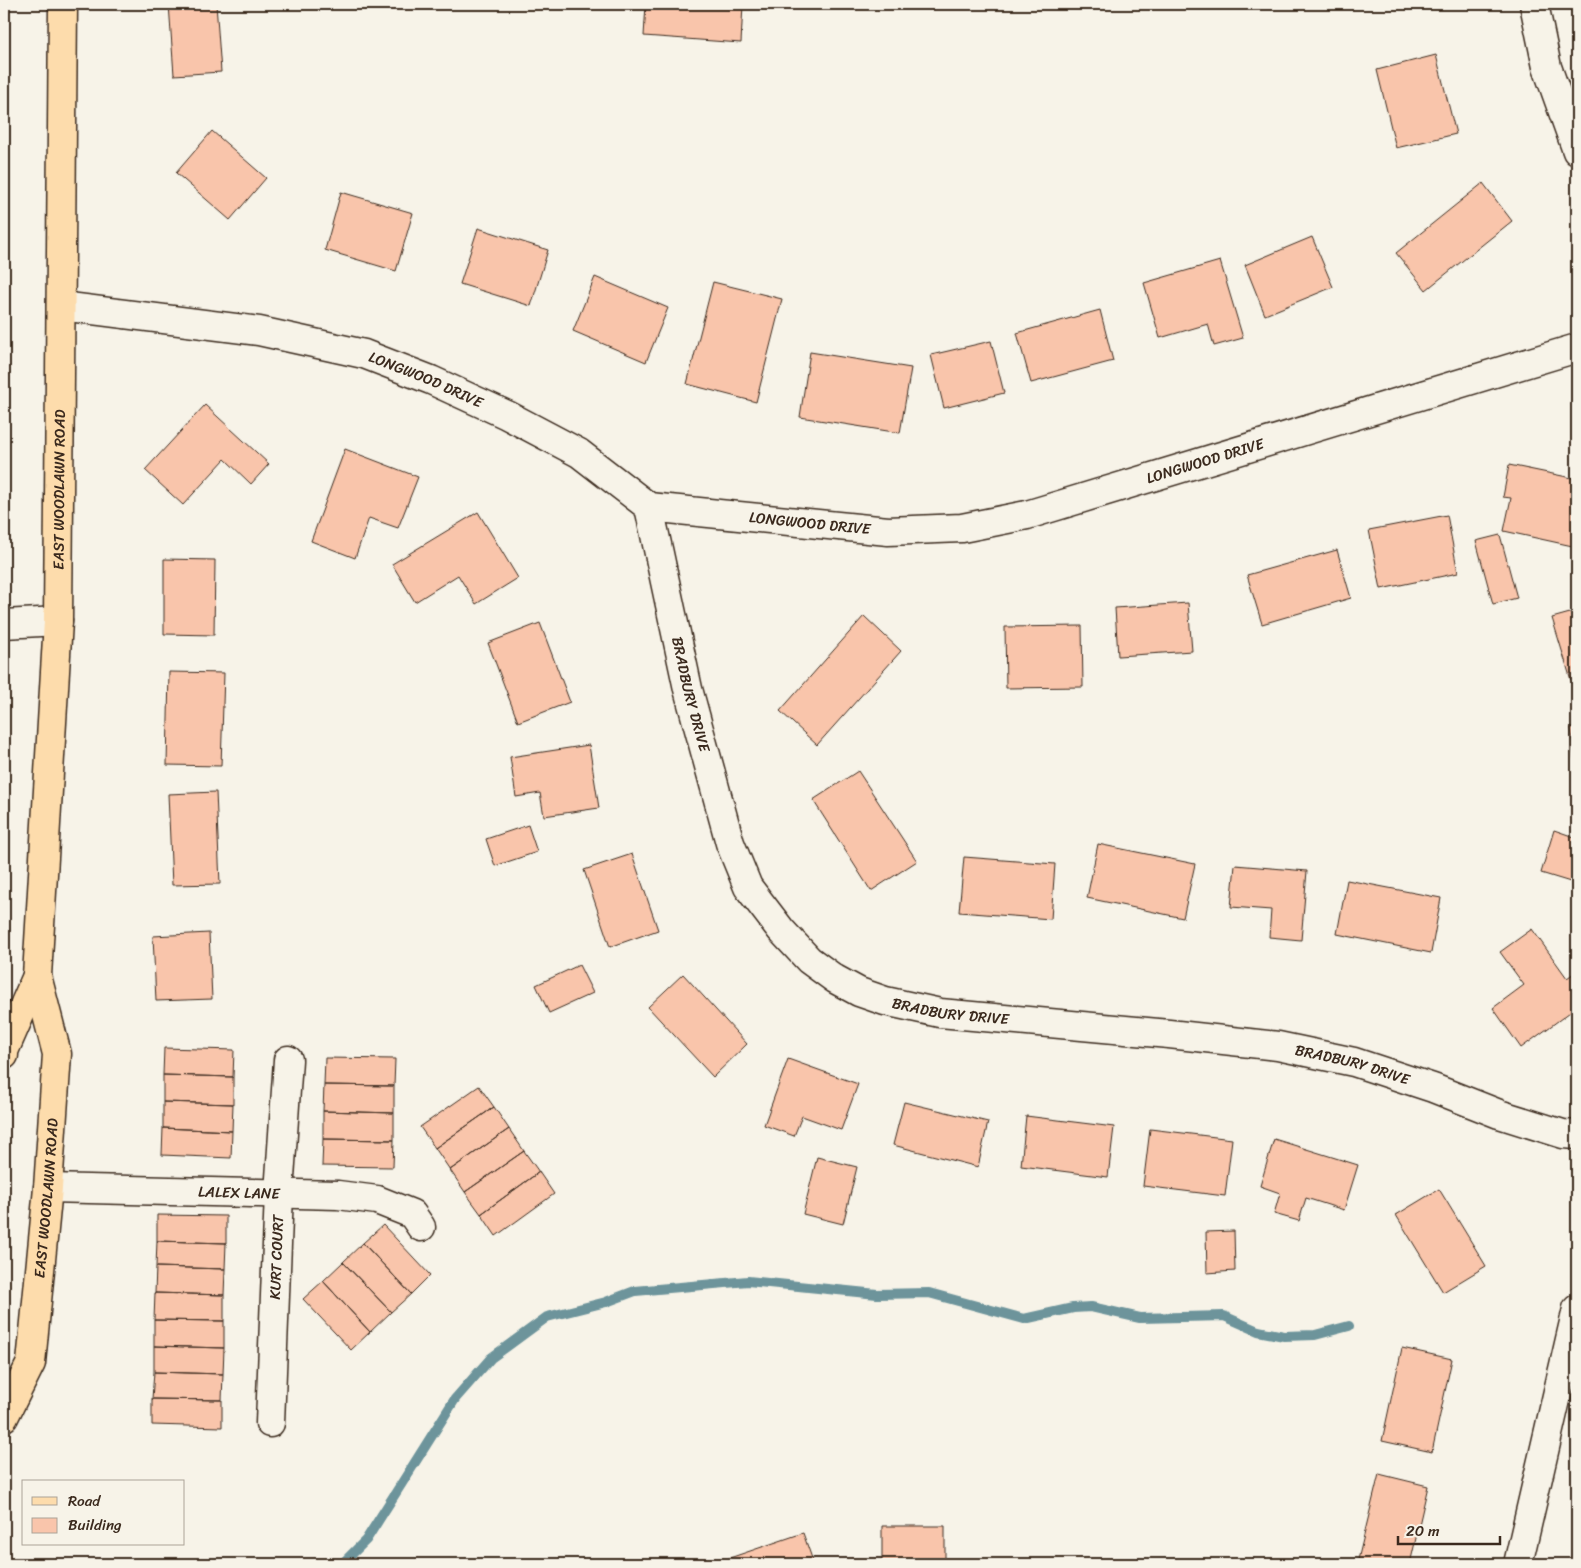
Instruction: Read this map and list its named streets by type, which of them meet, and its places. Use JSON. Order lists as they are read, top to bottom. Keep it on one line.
{"streets":{"main road":["EAST WOODLAWN ROAD"],"street":["LONGWOOD DRIVE","BRADBURY DRIVE","LALEX LANE","KURT COURT"]},"crossings":[["LONGWOOD DRIVE","EAST WOODLAWN ROAD"],["LONGWOOD DRIVE","BRADBURY DRIVE"],["EAST WOODLAWN ROAD","LALEX LANE"],["LALEX LANE","KURT COURT"]],"legend":["Road","Building"],"scale_bar":"20 m"}
